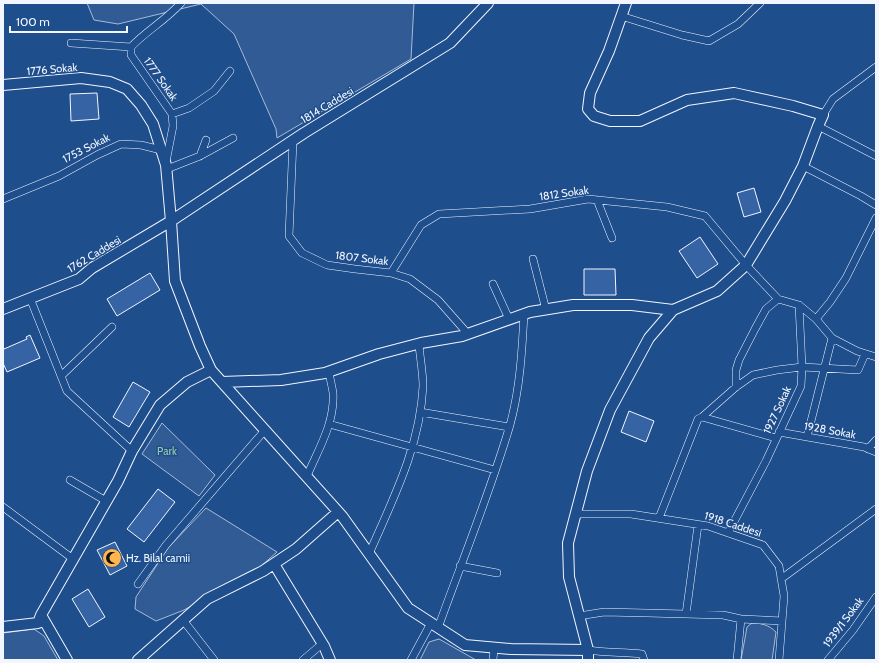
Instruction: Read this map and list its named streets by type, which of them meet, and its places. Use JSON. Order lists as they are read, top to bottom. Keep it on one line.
{"streets":{"street":["1776 Sokak","1777 Sokak","1814 Caddesi","1753 Sokak","1812 Sokak","1762 Caddesi","1807 Sokak","1927 Sokak","1928 Sokak","1918 Caddesi","1939/1 Sokak"]},"crossings":[["1776 Sokak","1753 Sokak"],["1814 Caddesi","1762 Caddesi"],["1814 Caddesi","1807 Sokak"],["1812 Sokak","1807 Sokak"],["1927 Sokak","1928 Sokak"],["1927 Sokak","1918 Caddesi"]],"parks":["Park"],"places":{"mosque":["Hz. Bilal camii"]},"scale_bar":"100 m"}
